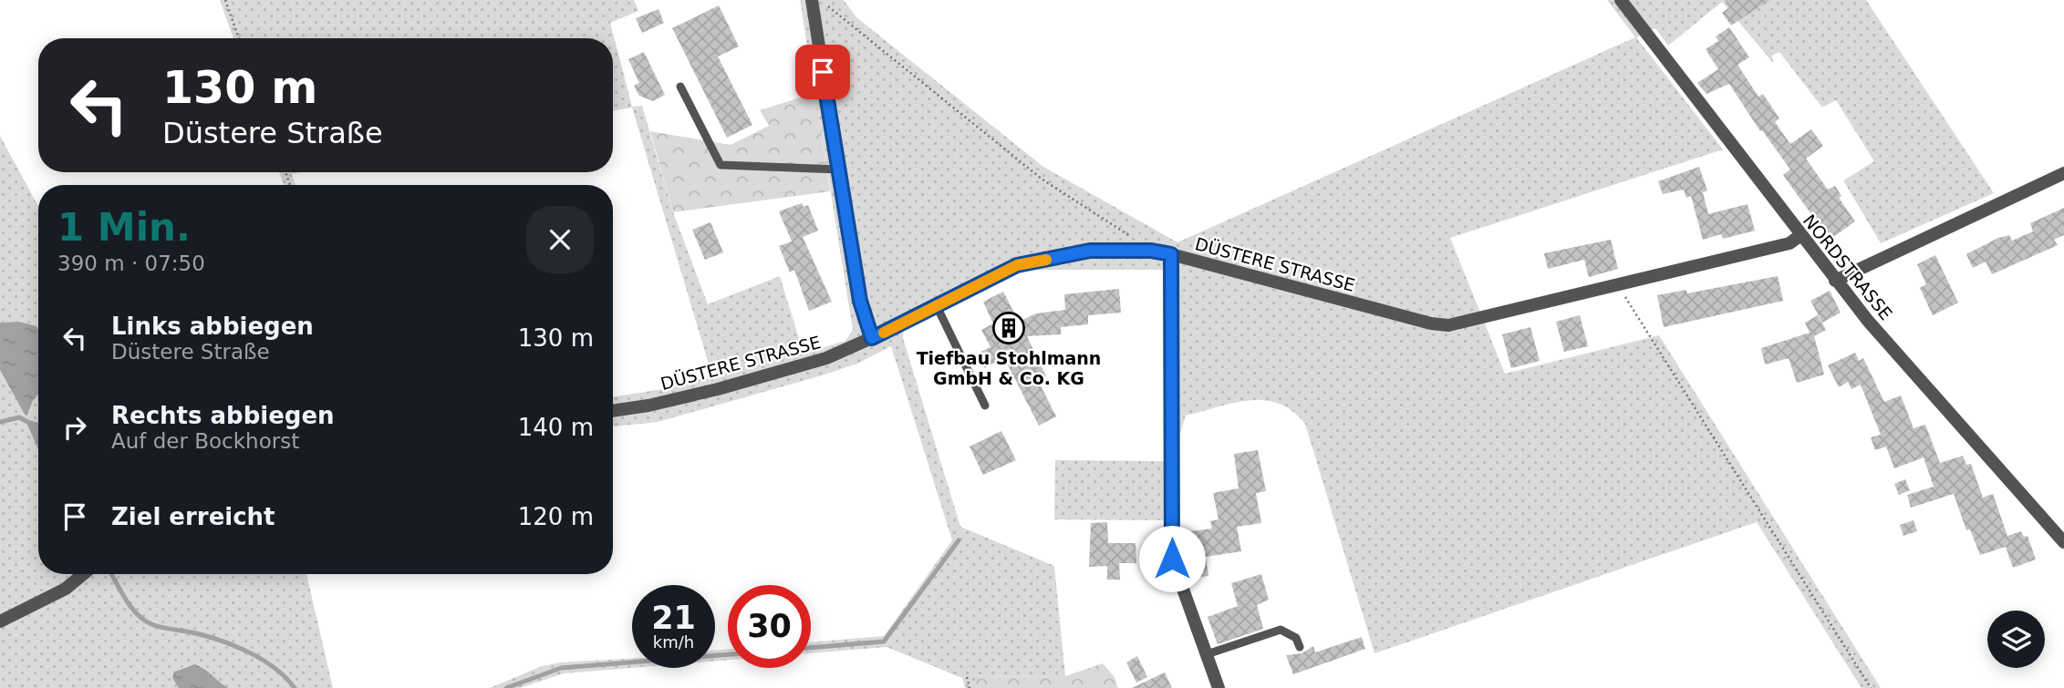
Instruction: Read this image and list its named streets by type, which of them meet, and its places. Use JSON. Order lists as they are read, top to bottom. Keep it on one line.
{"streets":{"street":["DÜSTERE STRASSE","NORDSTRASSE"]},"crossings":[["DÜSTERE STRASSE","NORDSTRASSE"]],"places":{"building":["Tiefbau Stohlmann GmbH & Co. KG"]},"page":{"turn":["130 m","Düstere Straße"],"heading":["1 Min.","390 m · 07:50"],"list":[{"name":"Links abbiegen","note":"Düstere Straße","value":"130 m"},{"name":"Rechts abbiegen","note":"Auf der Bockhorst","value":"140 m"},{"name":"Ziel erreicht","value":"120 m"}],"speed":"21 km/h","limit":"30"}}
